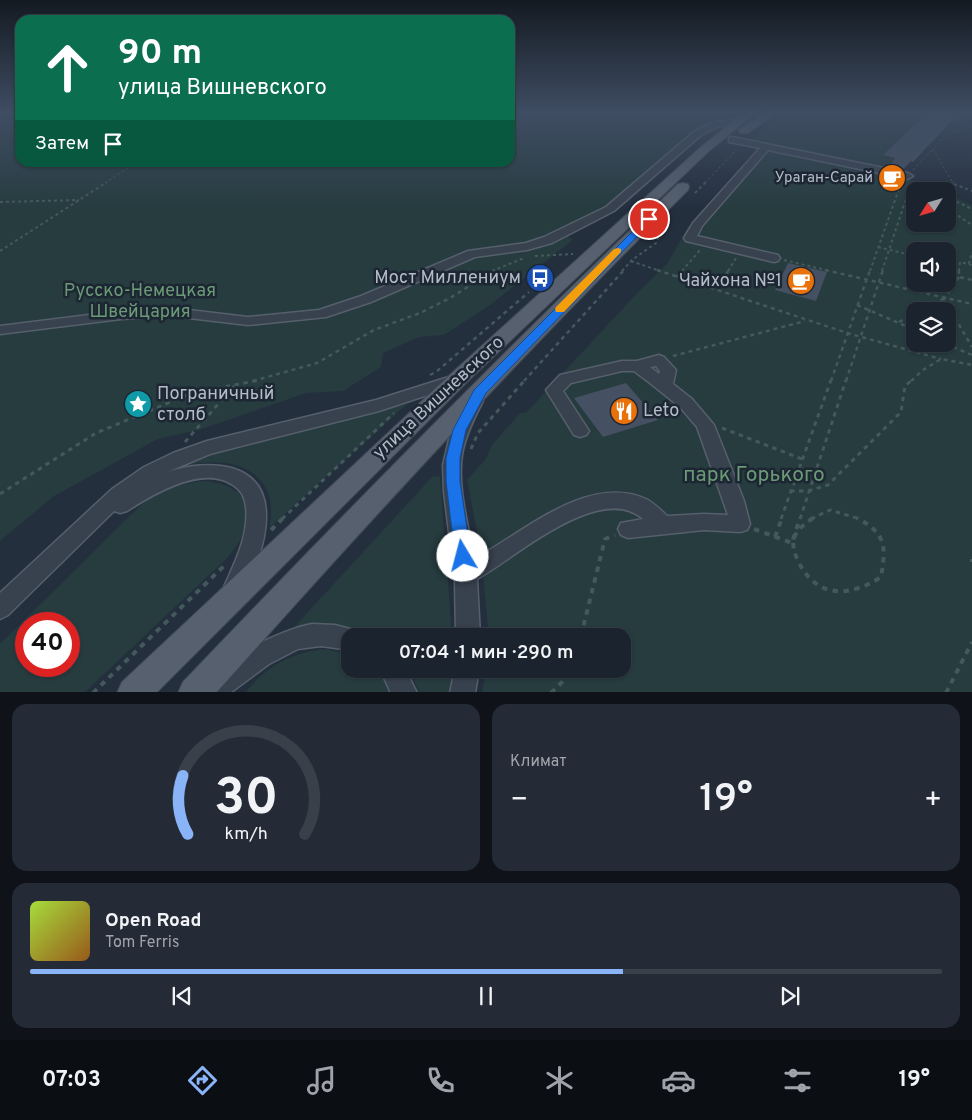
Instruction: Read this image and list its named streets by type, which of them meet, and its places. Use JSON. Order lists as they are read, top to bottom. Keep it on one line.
{"streets":{"main road":["улица Вишневского"]},"parks":["Русско-Немецкая Швейцария","парк Горького"],"places":{"cafe":["Ураган-Сарай","Чайхона №1"],"bus stop":["Мост Миллениум"],"place":["Пограничный столб"],"restaurant":["Leto"]},"north":"bottom left","page":{"turn":["90 m","улица Вишневского"],"then":"Затем","limit":"40","trip":"07:04 · 1 мин · 290 m","tile":"Климат","heat":["−","19°","+"],"song":["Open Road","Tom Ferris"],"tabs":["07:03","19°"],"gauge":["30","km/h"]}}
